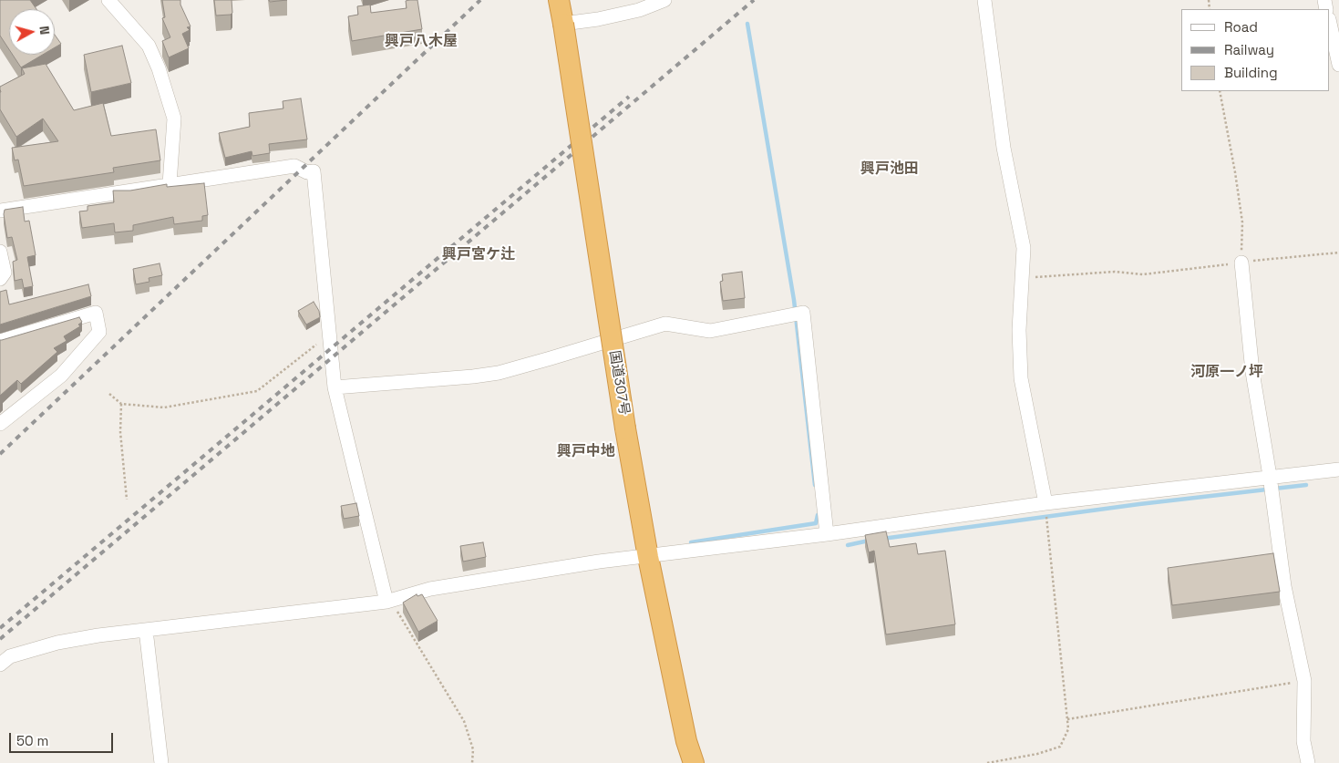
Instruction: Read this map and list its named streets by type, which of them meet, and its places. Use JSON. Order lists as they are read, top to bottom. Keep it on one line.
{"streets":{"highway":["国道307号"]},"districts":["興戸八木屋","興戸池田","興戸宮ケ辻","河原一ノ坪","興戸中地"],"legend":["Road","Railway","Building"],"scale_bar":"50 m","north":"right"}
